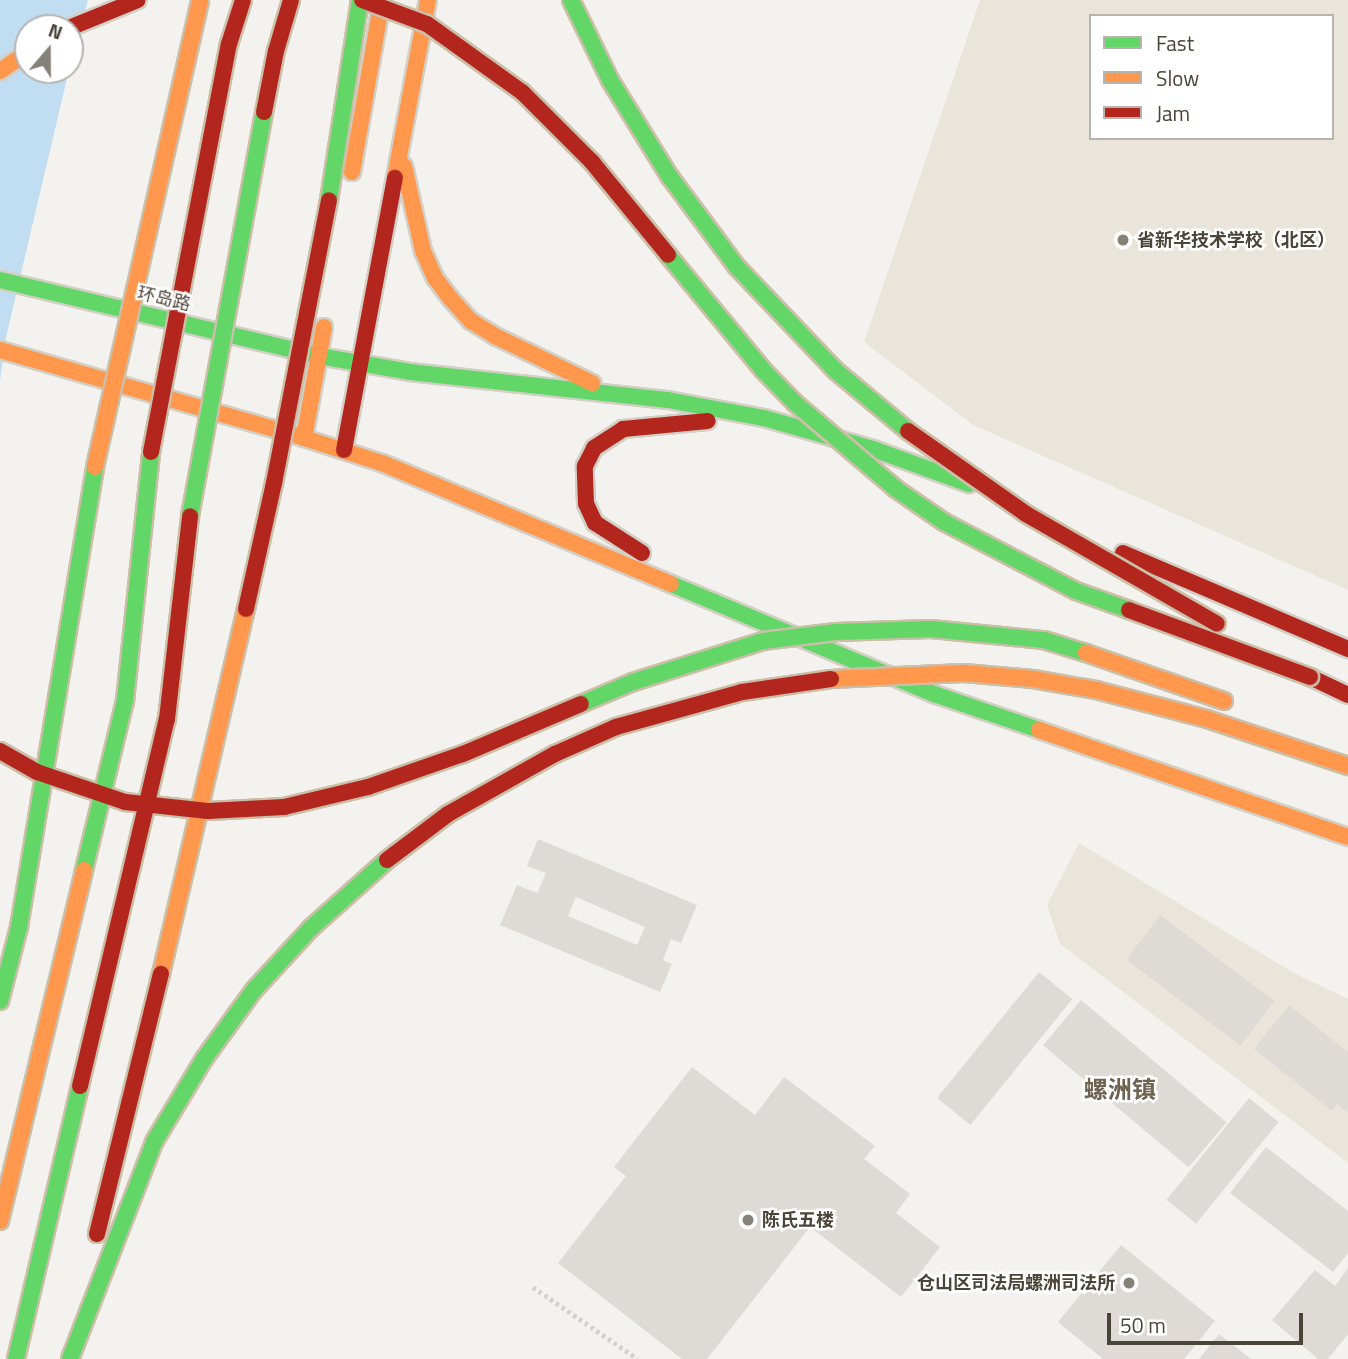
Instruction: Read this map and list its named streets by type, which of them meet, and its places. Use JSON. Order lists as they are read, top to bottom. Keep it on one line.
{"streets":{"main road":["环岛路"]},"districts":["螺洲镇"],"places":["省新华技术学校（北区）","陈氏五楼","仓山区司法局螺洲司法所"],"legend":["Fast","Slow","Jam"],"scale_bar":"50 m","north":"top"}
